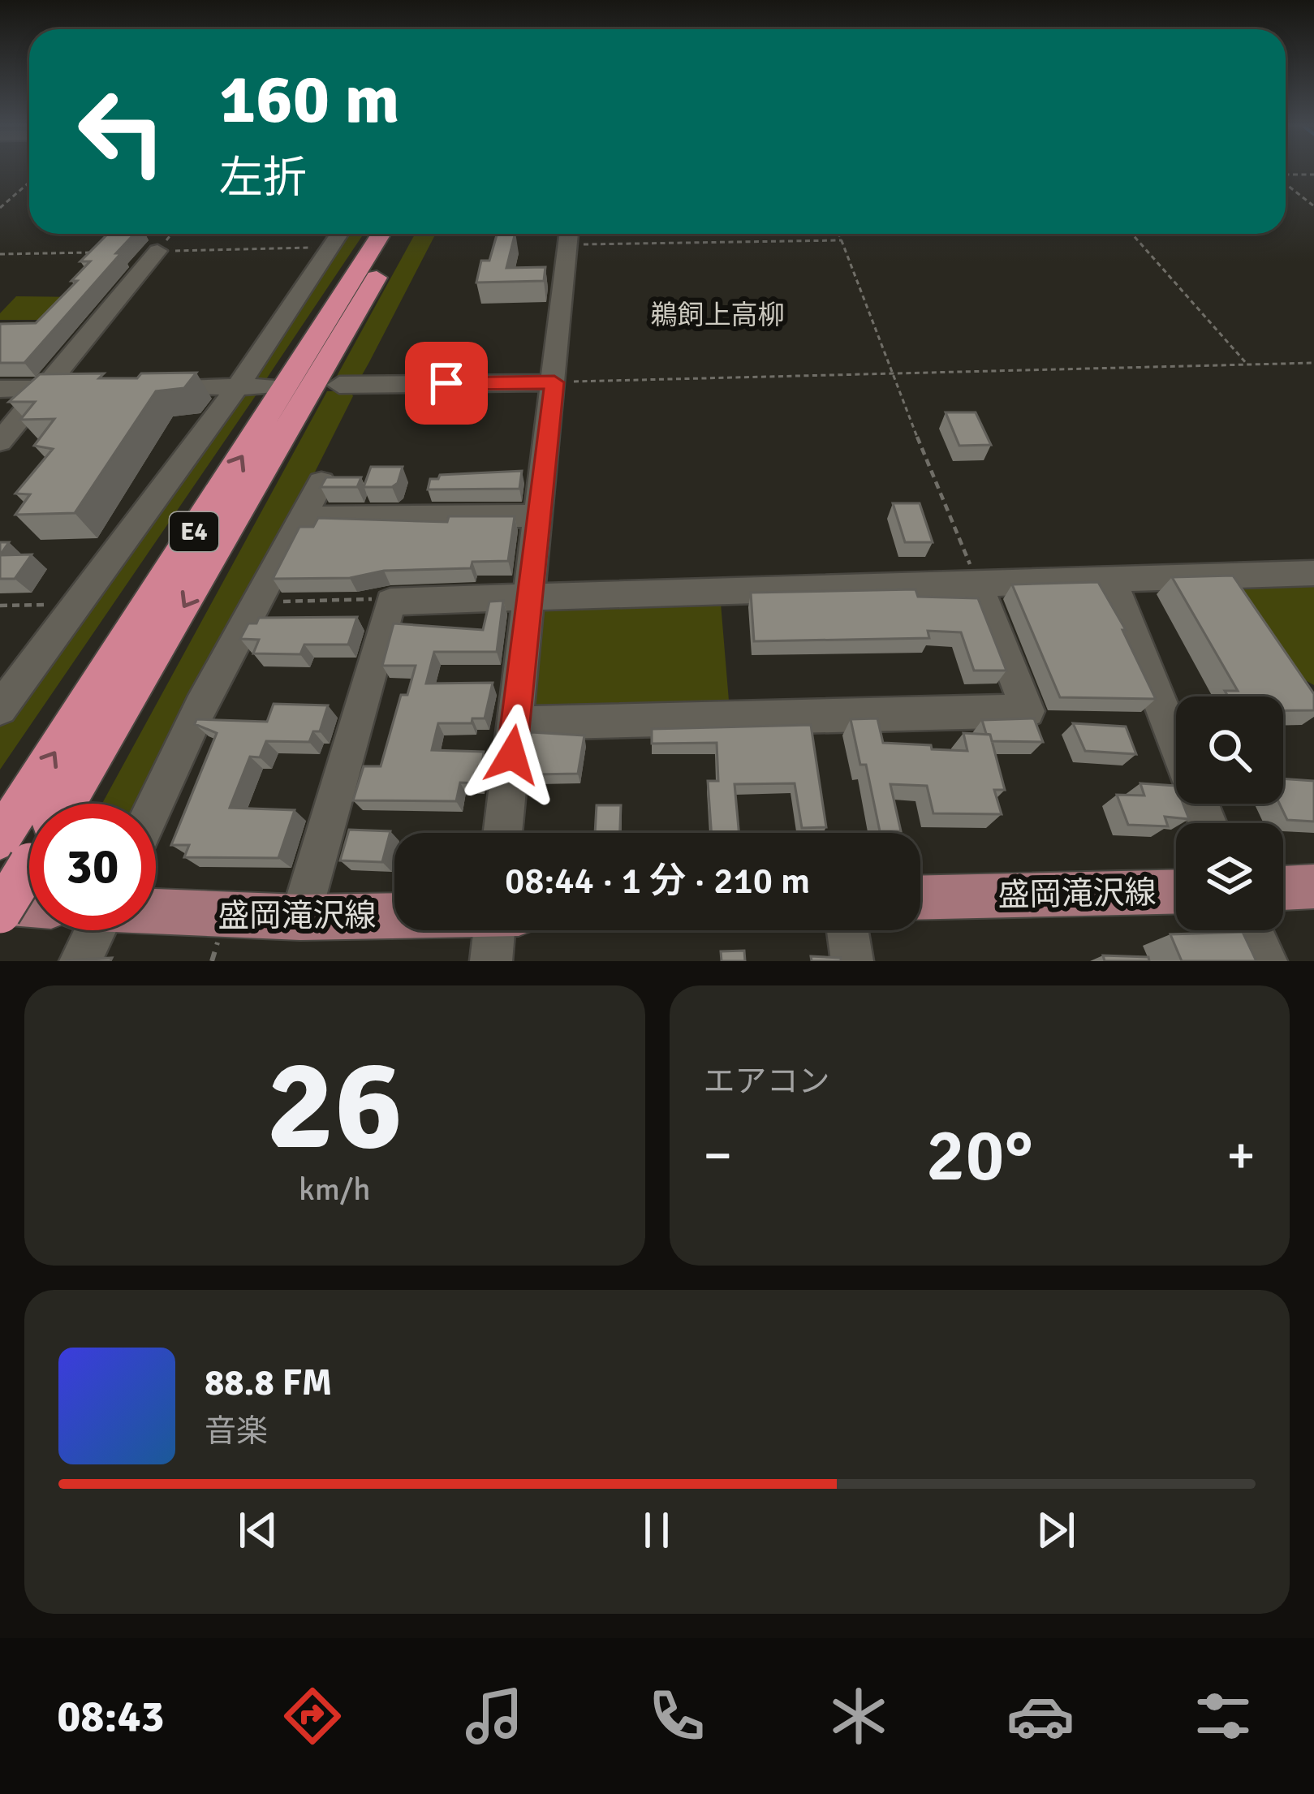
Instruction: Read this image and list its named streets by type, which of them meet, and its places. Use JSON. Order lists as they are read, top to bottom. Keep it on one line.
{"streets":{"highway":["E4"],"main road":["盛岡滝沢線"]},"districts":["鵜飼上高柳"],"page":{"turn":["160 m","左折"],"limit":"30","trip":"08:44 · 1 分 · 210 m","tile":[["26","km/h"],"エアコン"],"heat":["−","20°","+"],"song":["88.8 FM","音楽"],"tabs":"08:43"}}
